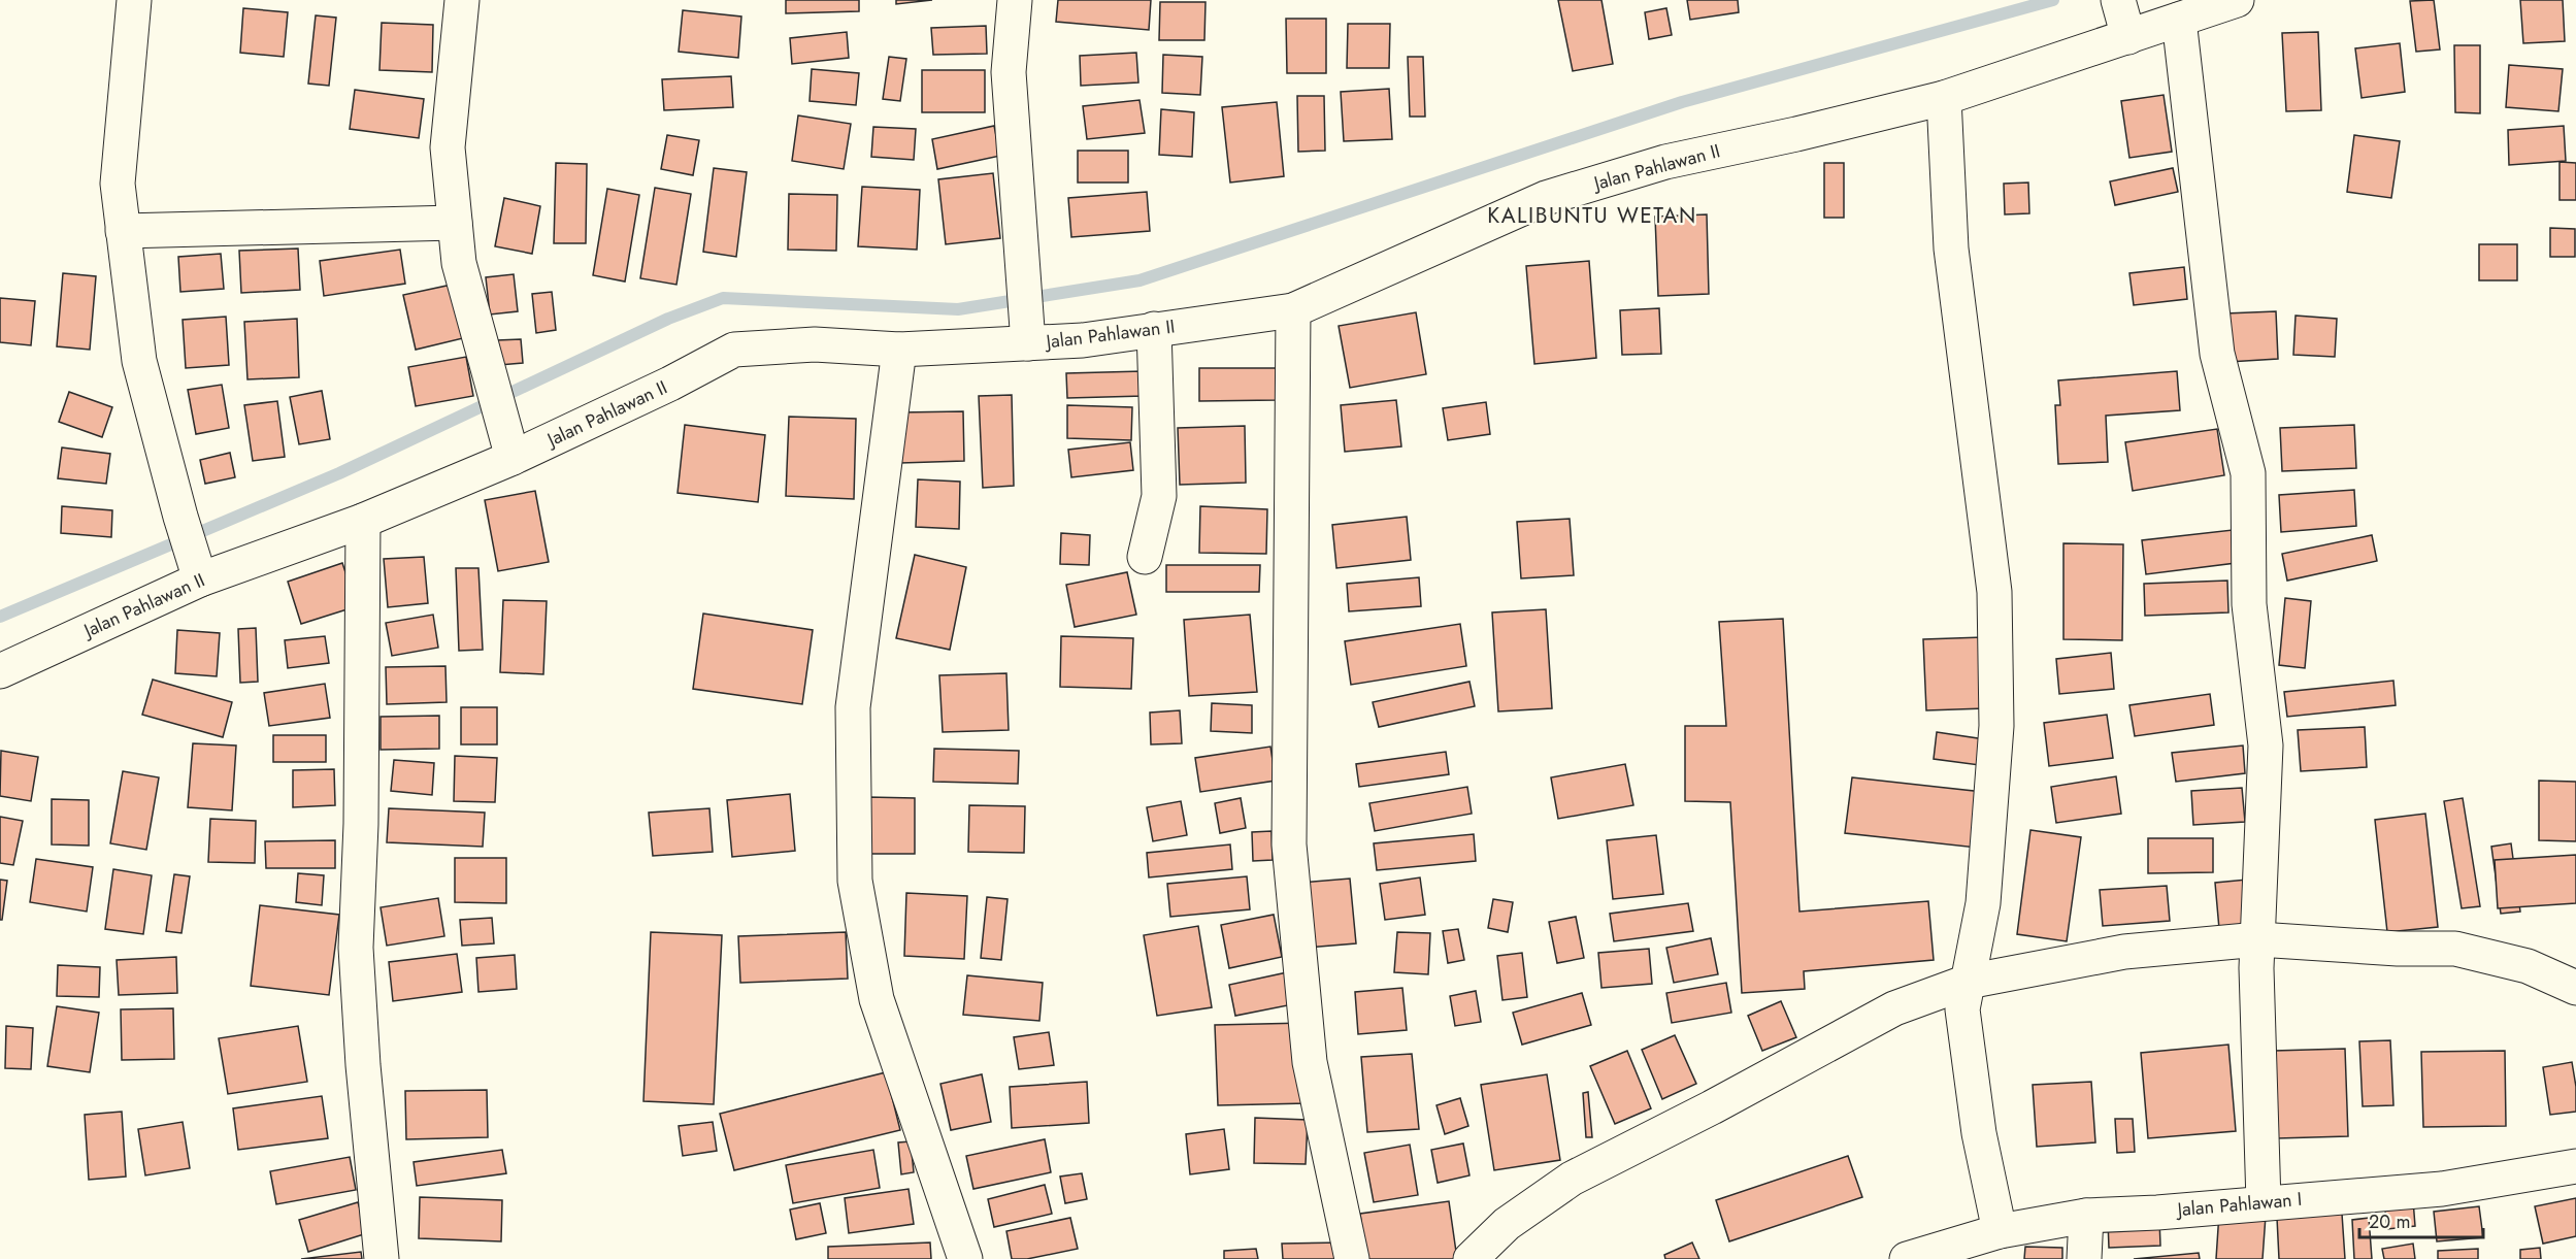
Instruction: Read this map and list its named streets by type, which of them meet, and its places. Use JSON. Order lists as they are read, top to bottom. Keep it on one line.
{"streets":{"street":["Jalan Pahlawan II","Jalan Pahlawan I"]},"districts":["KALIBUNTU WETAN"],"scale_bar":"20 m"}
